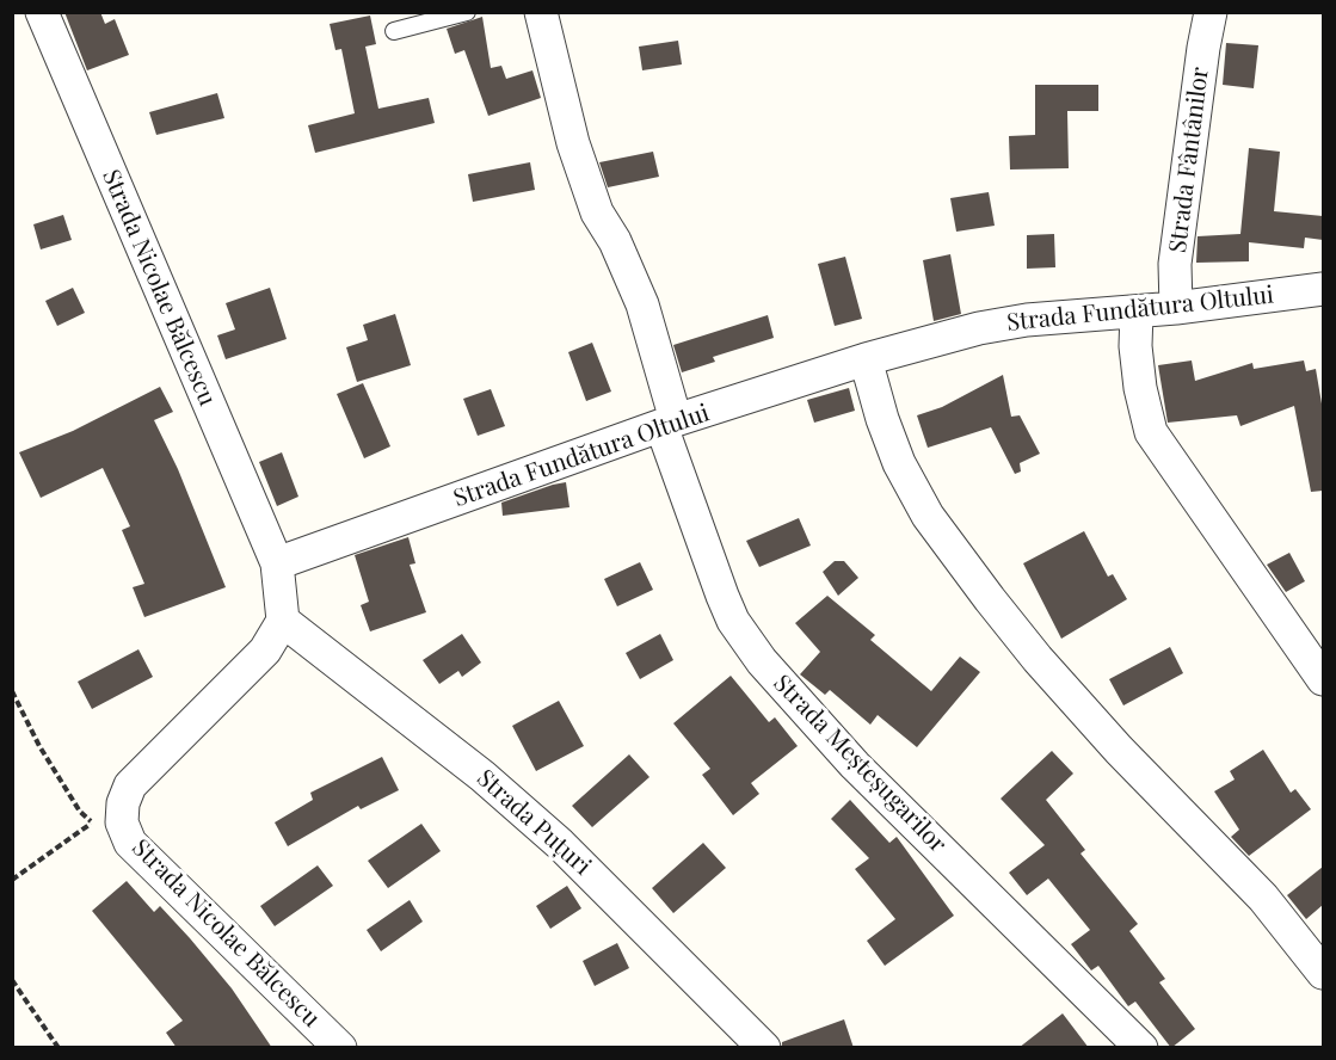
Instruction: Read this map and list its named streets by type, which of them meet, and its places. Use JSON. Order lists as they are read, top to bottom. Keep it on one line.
{"streets":{"street":["Strada Fântânilor","Strada Nicolae Bălcescu","Strada Fundătura Oltului","Strada Meșteșugarilor","Strada Puțuri"]},"crossings":[["Strada Fântânilor","Strada Fundătura Oltului"],["Strada Nicolae Bălcescu","Strada Fundătura Oltului"],["Strada Fundătura Oltului","Strada Meșteșugarilor"]]}
